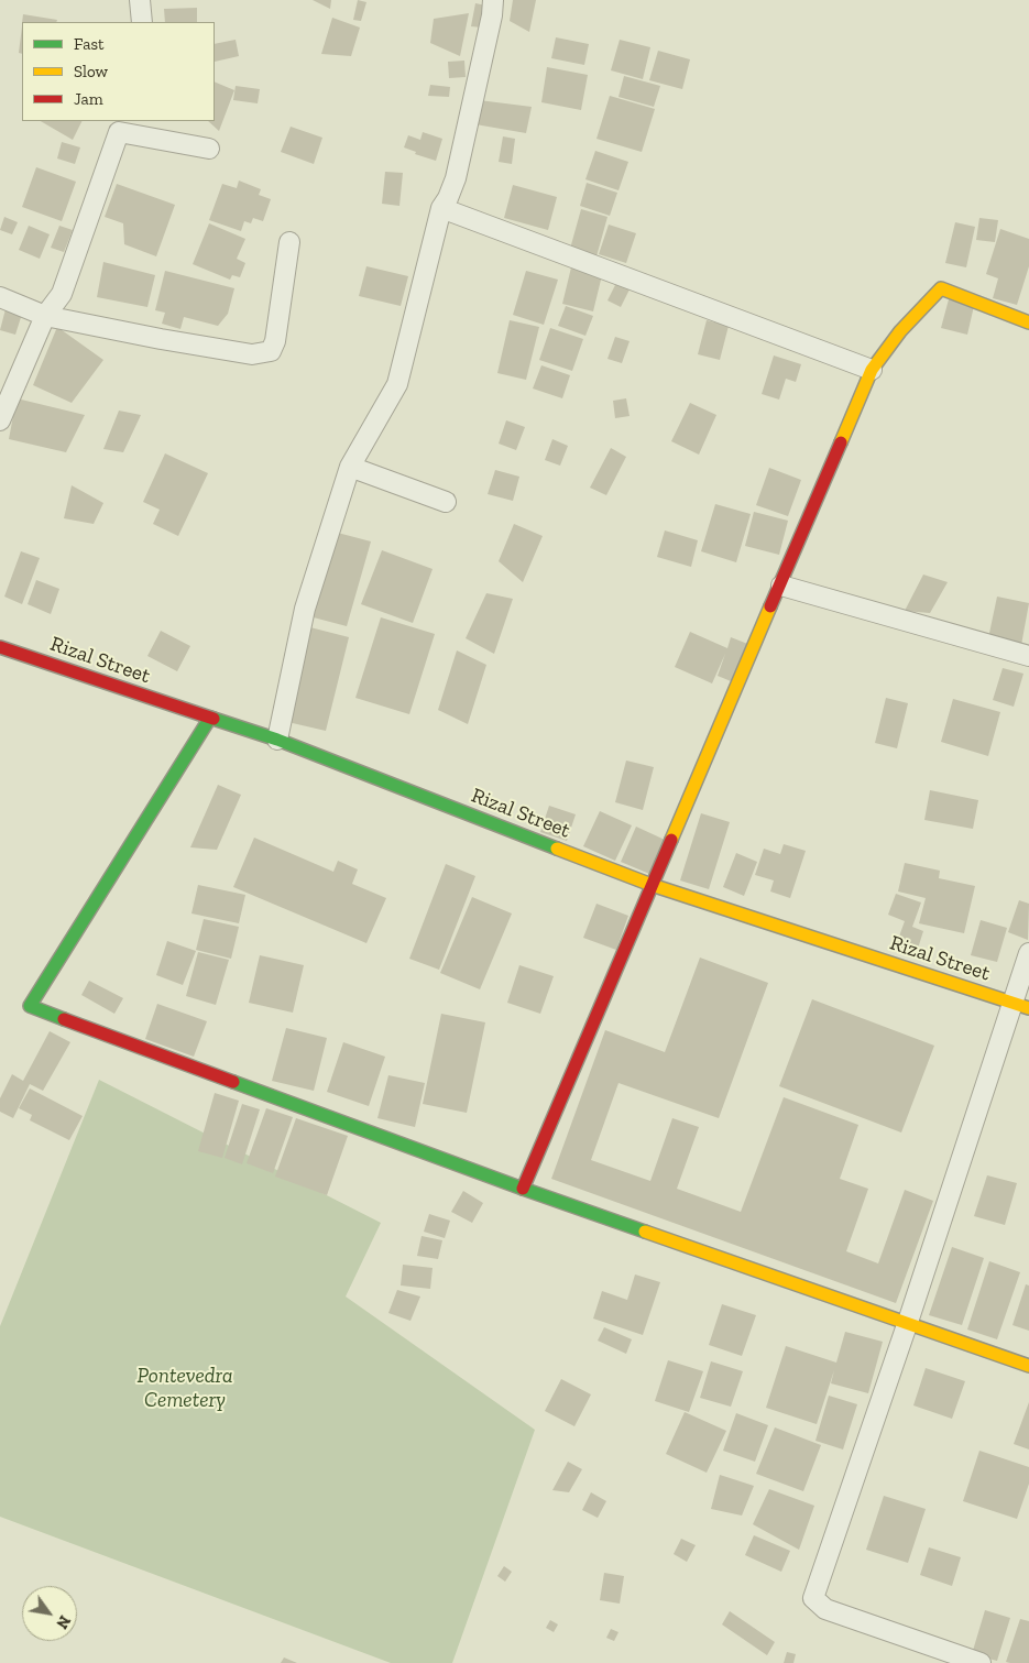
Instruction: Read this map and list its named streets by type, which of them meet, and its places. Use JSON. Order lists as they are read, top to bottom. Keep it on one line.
{"streets":{"main road":["Rizal Street"]},"parks":["Pontevedra Cemetery"],"legend":["Fast","Slow","Jam"],"north":"bottom right"}
